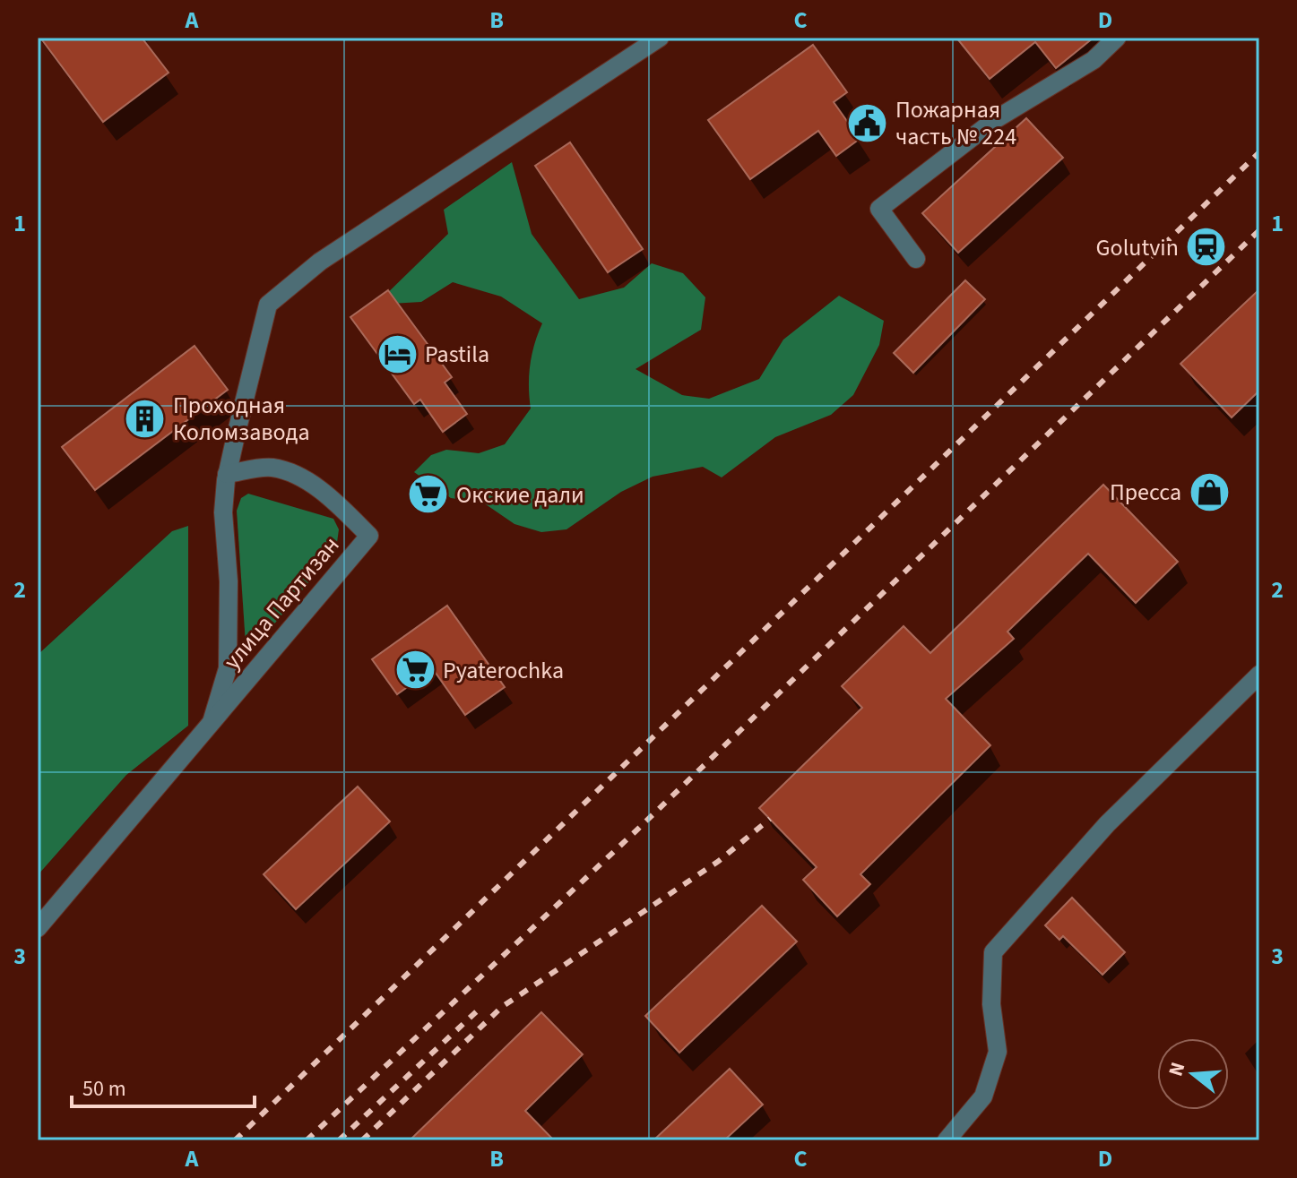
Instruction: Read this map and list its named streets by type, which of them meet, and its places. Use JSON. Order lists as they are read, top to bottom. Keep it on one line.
{"streets":{"street":["улица Партизан"]},"places":{"public building":["Пожарная часть № 224"],"station":["Golutvin"],"hotel":["Pastila"],"building":["Проходная Коломзавода"],"shop":["Пресса"],"supermarket":["Окские дали","Pyaterochka"]},"scale_bar":"50 m","north":"left","grid":{"columns":["A","B","C","D"],"rows":["1","2","3"]}}
